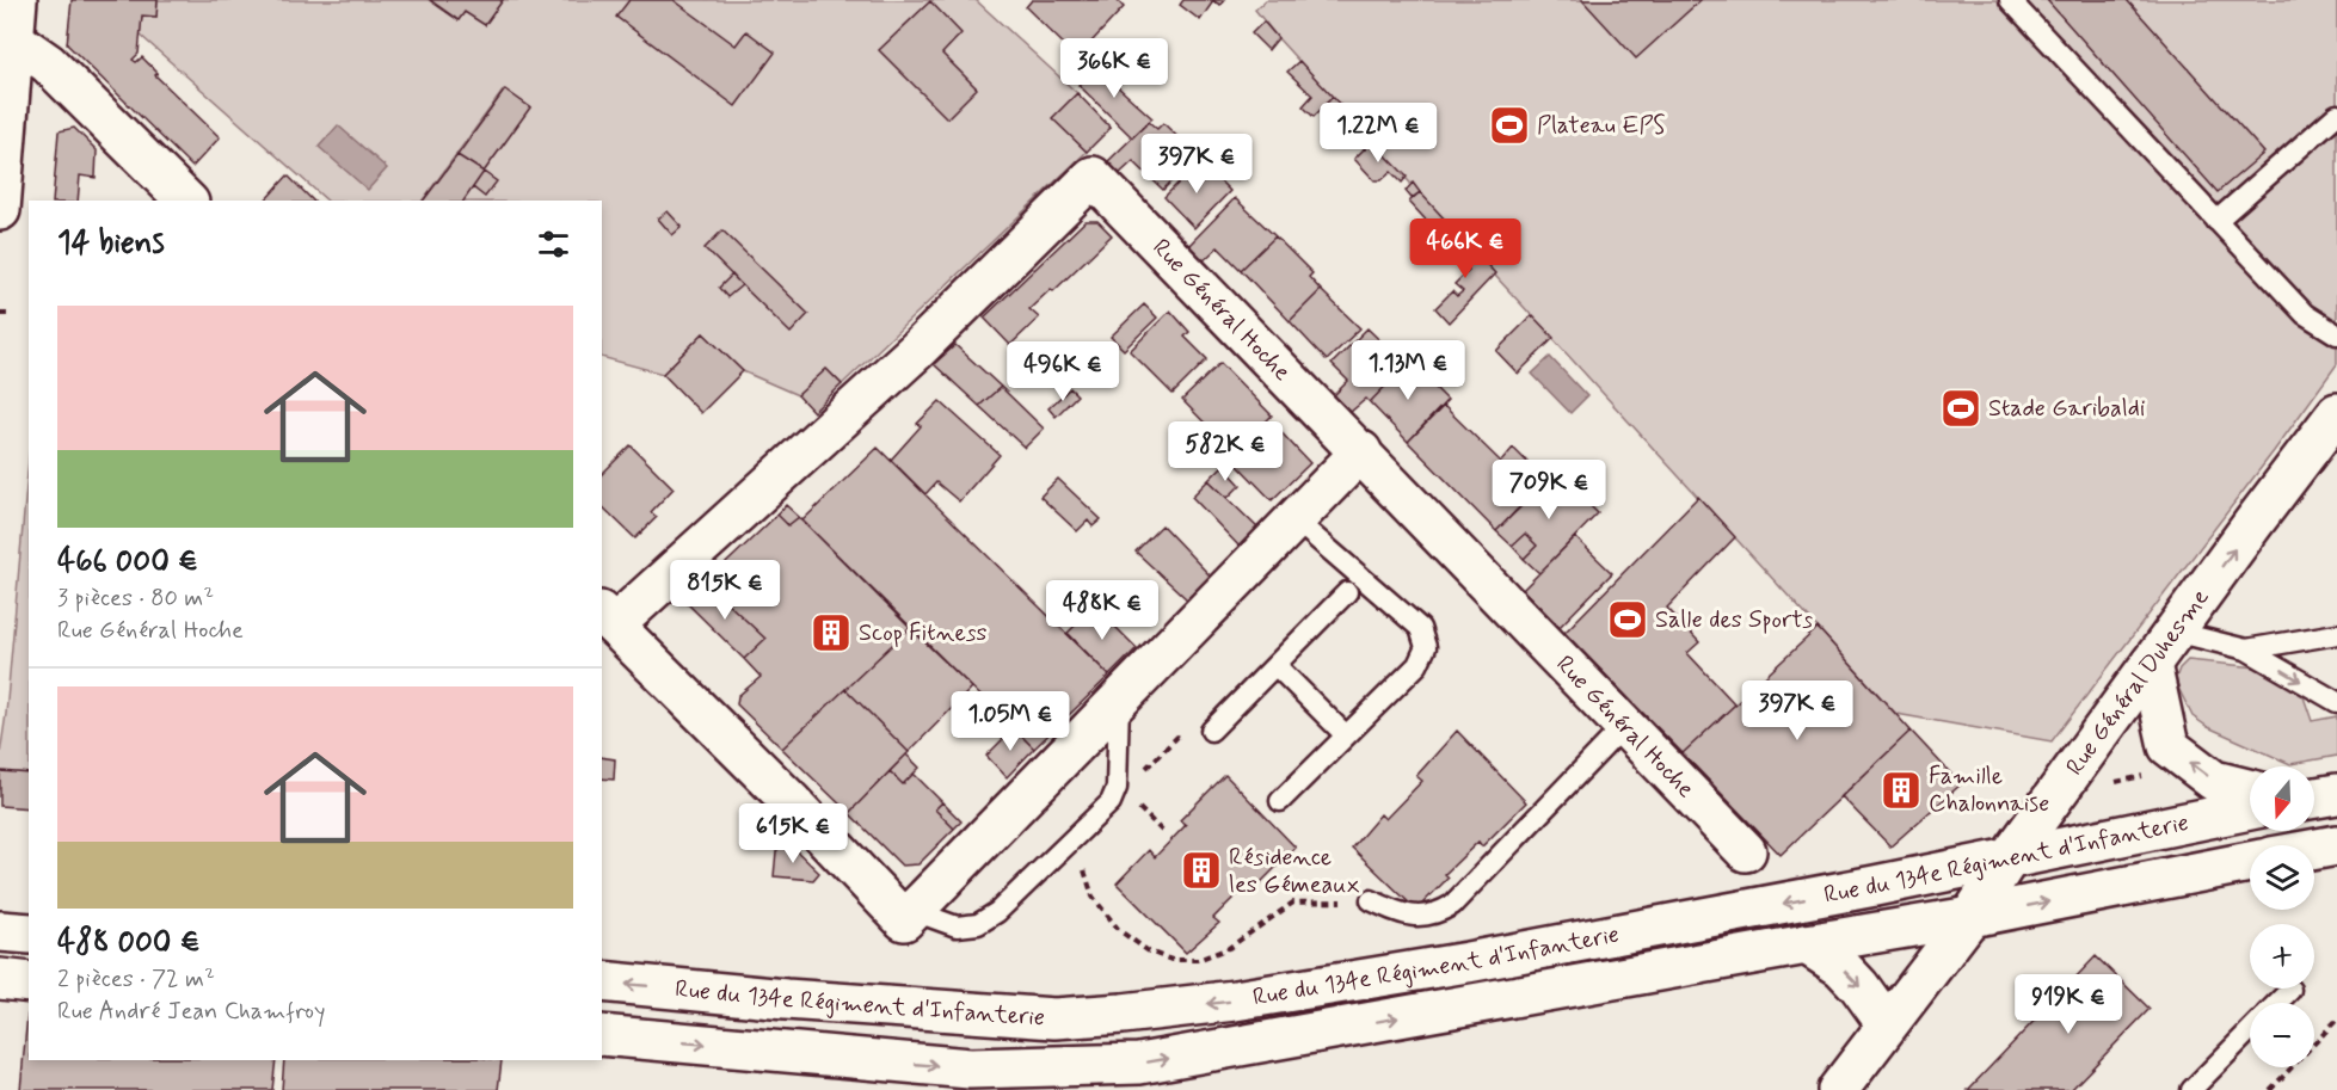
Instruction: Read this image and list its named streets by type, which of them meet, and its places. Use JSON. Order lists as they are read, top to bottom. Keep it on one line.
{"streets":{"street":["Rue Général Hoche","Rue Général Duhesme","Rue du 134e Régiment d'Infanterie"]},"crossings":[["Rue Général Duhesme","Rue du 134e Régiment d'Infanterie"]],"places":{"sports":["Plateau EPS","Stade Garibaldi","Salle des Sports"],"building":["Scop Fitness","Famille Chalonnaise","Résidence les Gémeaux"]},"north":"bottom","page":{"price":["366K €","1.22M €","397K €","466K €","1.13M €","496K €","582K €","709K €","815K €","488K €","397K €","1.05M €","615K €","919K €"],"heading":"14 biens","list":[{"name":"466 000 €","note":"3 pièces · 80 m² · Rue Général Hoche"},{"name":"488 000 €","note":"2 pièces · 72 m² · Rue André Jean Chamfroy"}],"map_buttons":["+","−"]}}
